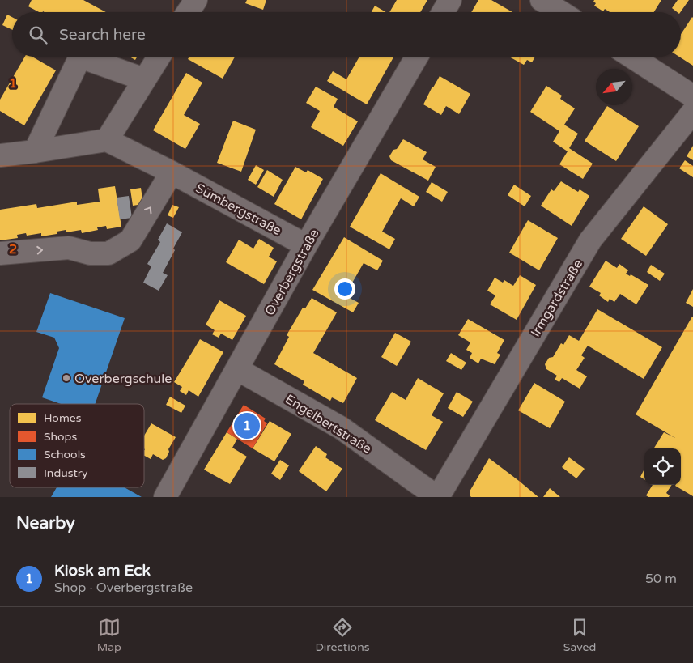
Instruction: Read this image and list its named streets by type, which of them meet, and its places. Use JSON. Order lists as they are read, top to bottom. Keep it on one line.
{"streets":{"street":["Sümbergstraße","Overbergstraße","Irmgardstraße","Engelbertstraße"]},"crossings":[["Sümbergstraße","Overbergstraße"],["Overbergstraße","Engelbertstraße"],["Irmgardstraße","Engelbertstraße"]],"places":["Overbergschule"],"legend":["Homes","Shops","Schools","Industry"],"north":"bottom left","page":{"search":"Search here","pins":"1","heading":"Nearby","list":[{"mark":"1","name":"Kiosk am Eck","note":"Shop · Overbergstraße","value":"50 m"}],"nav":["Map","Directions","Saved"]},"grid":{"rows":["1","2"]}}
